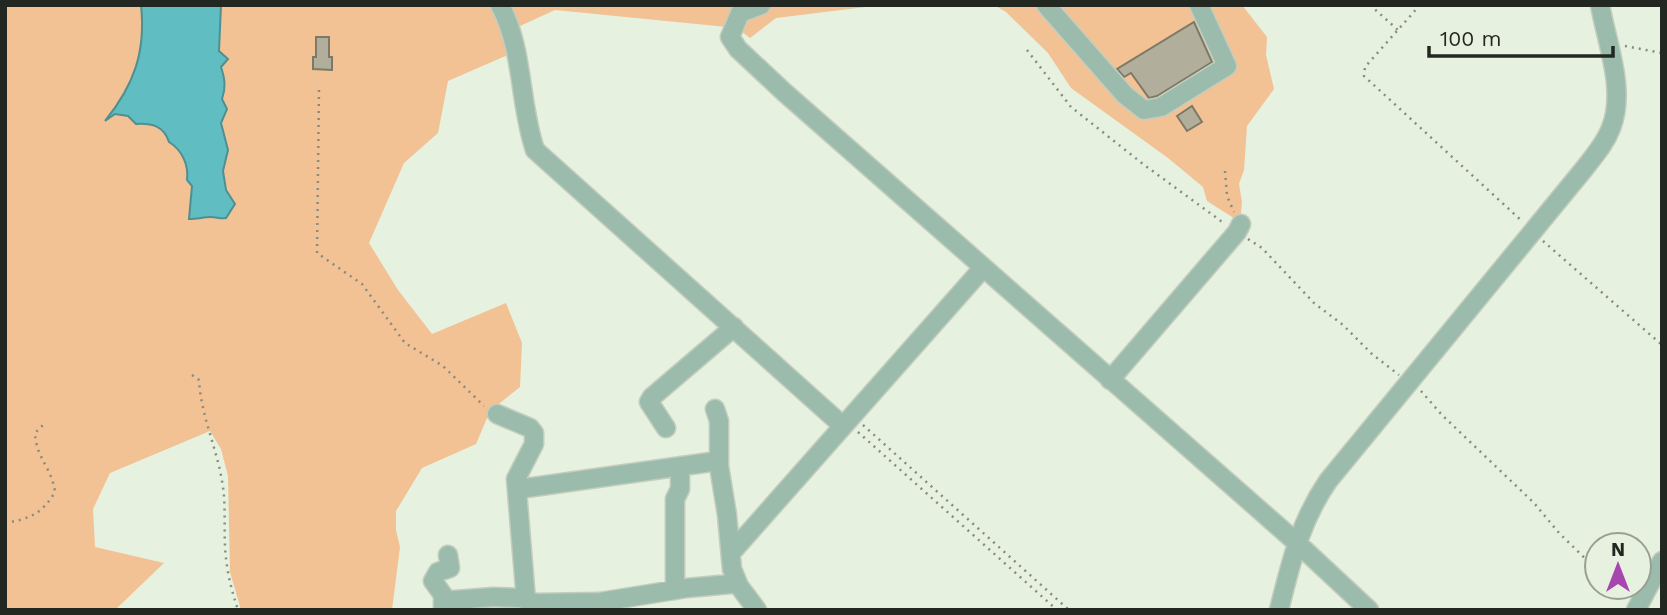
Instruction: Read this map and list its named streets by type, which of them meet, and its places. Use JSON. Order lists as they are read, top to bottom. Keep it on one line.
{"scale_bar":"100 m","north":"top"}
